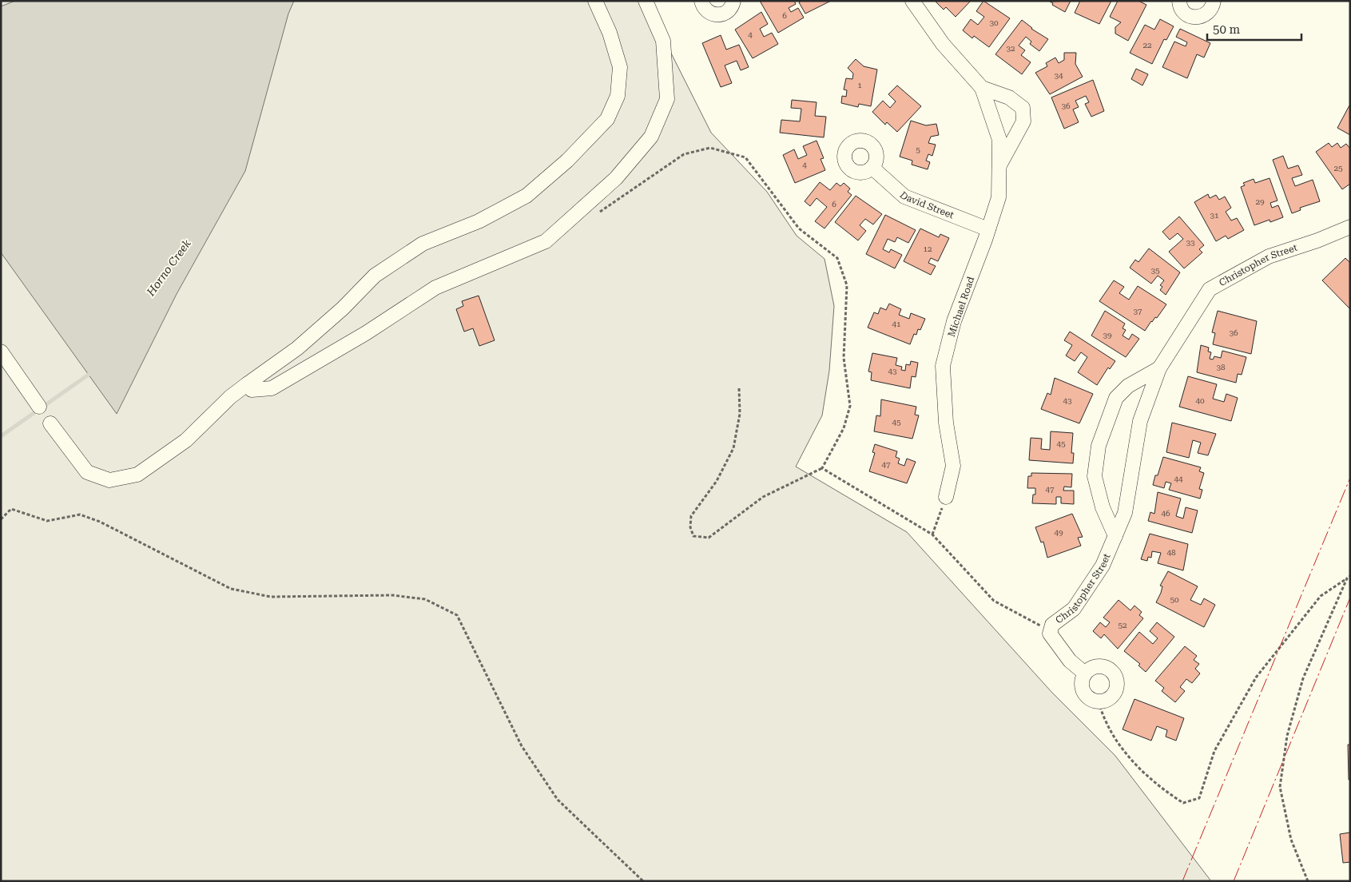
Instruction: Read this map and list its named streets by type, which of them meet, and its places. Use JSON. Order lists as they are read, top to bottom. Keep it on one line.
{"streets":{"street":["David Street","Christopher Street","Michael Road"]},"crossings":[["David Street","Michael Road"]],"water":["Horno Creek"],"house_numbers":["6","30","4","22","32","34","1","36","5","4","25","29","6","31","33","12","35","37","41","36","39","38","43","43","40","45","45","47","44","47","46","49","48","50","52"],"scale_bar":"50 m"}
